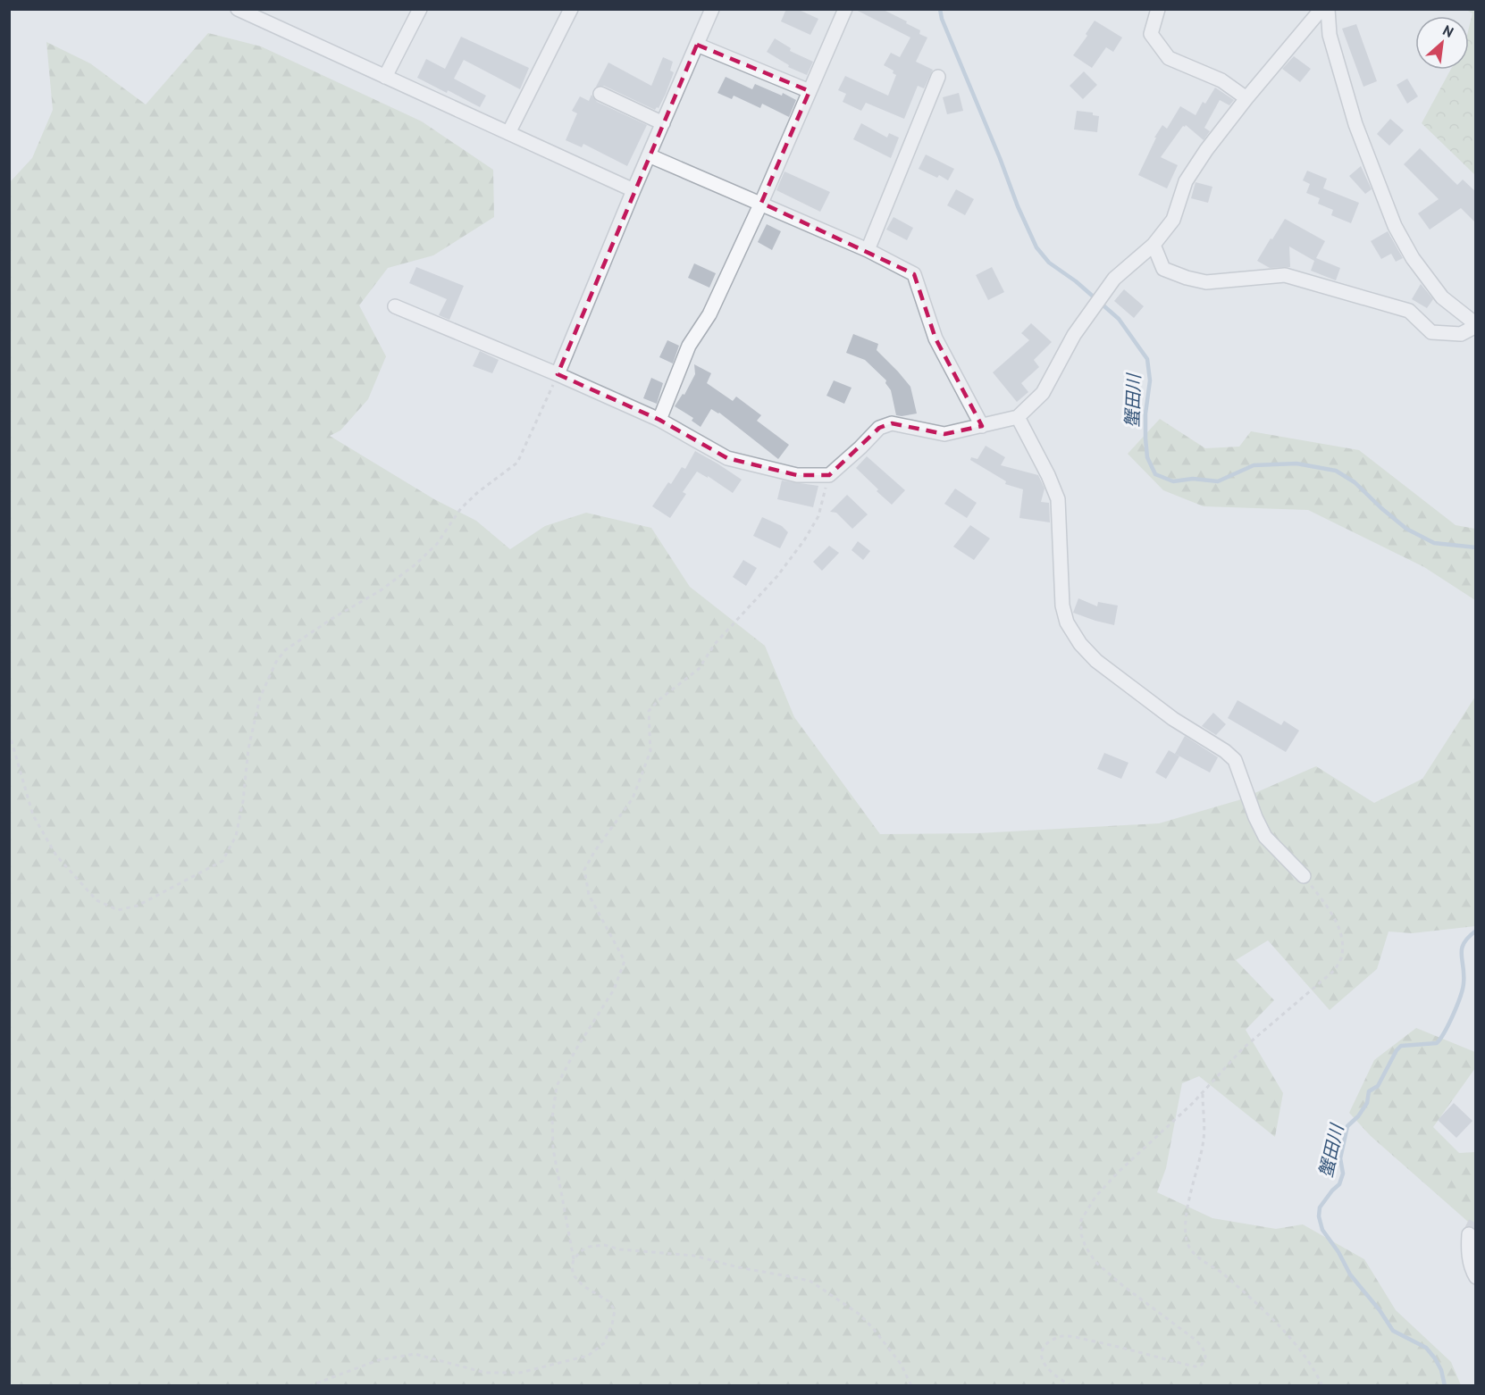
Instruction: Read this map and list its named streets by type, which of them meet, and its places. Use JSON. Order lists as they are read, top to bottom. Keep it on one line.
{"water":["蟹田川"],"north":"top right"}
